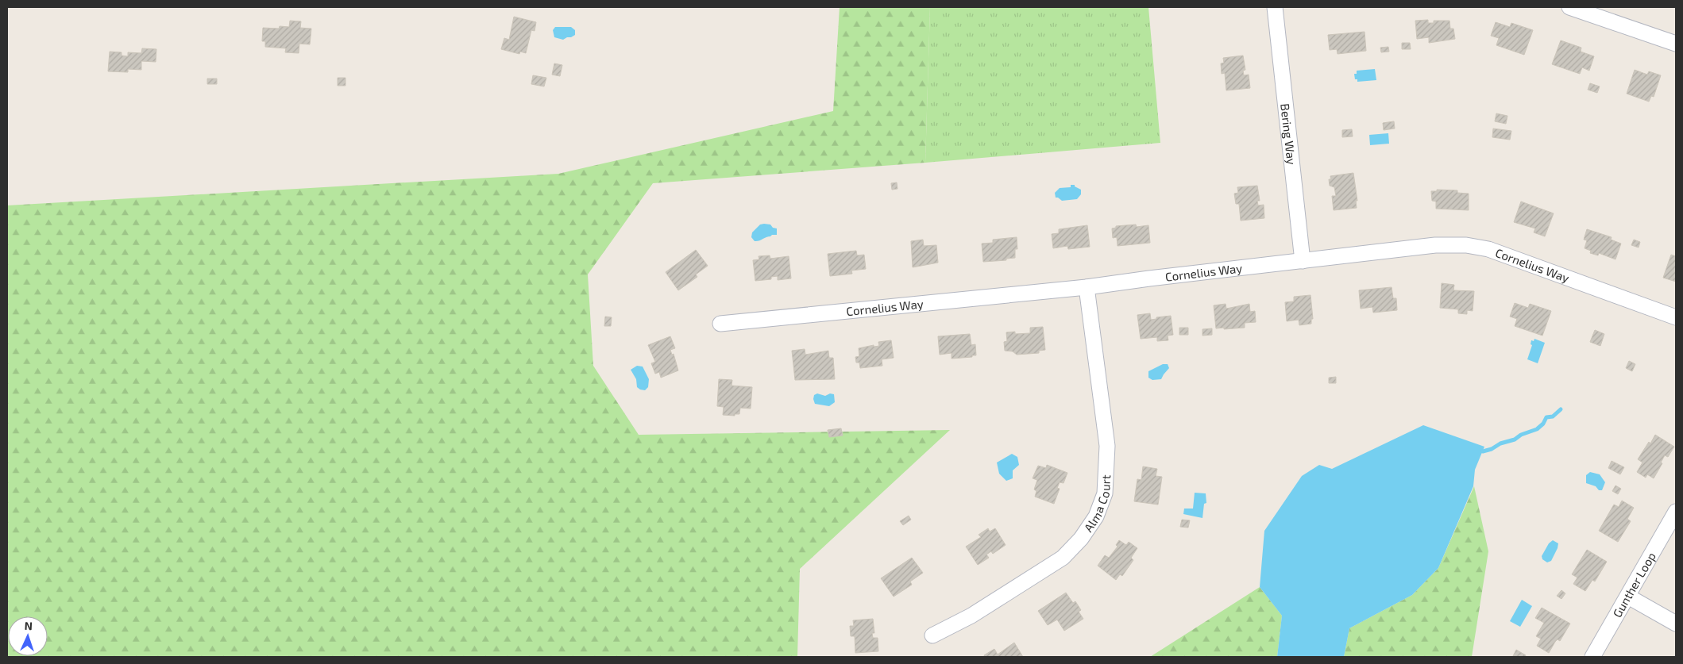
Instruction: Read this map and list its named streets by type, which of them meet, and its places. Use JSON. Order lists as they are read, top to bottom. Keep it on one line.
{"streets":{"street":["Bering Way","Cornelius Way","Alma Court","Gunther Loop"]},"crossings":[["Bering Way","Cornelius Way"],["Cornelius Way","Alma Court"]],"north":"top"}
